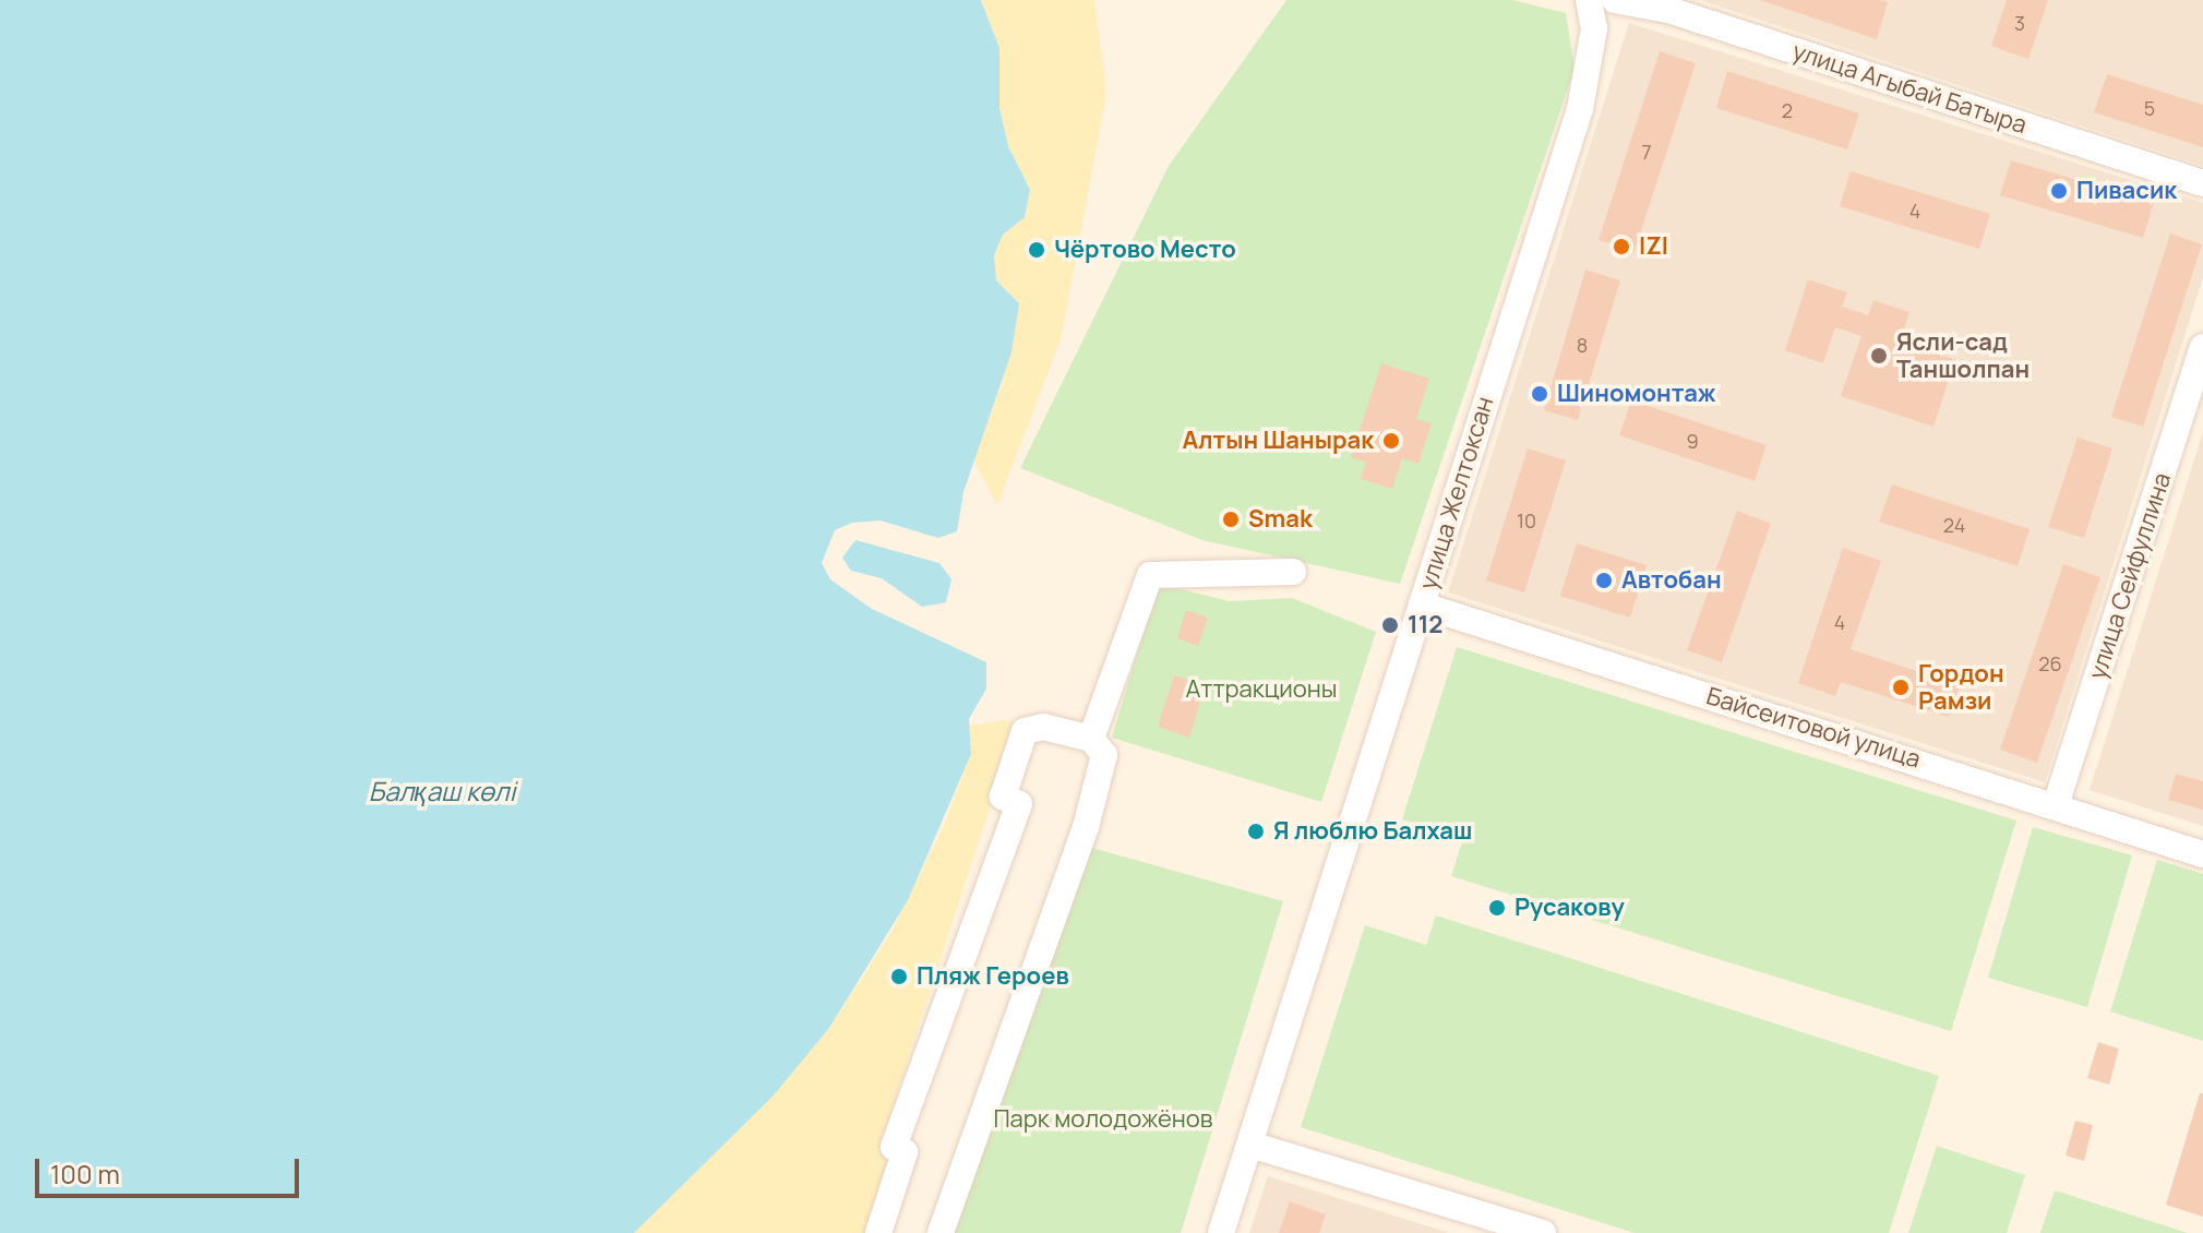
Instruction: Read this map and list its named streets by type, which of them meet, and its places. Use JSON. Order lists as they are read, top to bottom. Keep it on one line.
{"streets":{"street":["улица Агыбай Батыра","улица Желтоксан","улица Сейфуллина","Байсеитовой улица"]},"crossings":[["улица Желтоксан","Байсеитовой улица"],["улица Сейфуллина","Байсеитовой улица"]],"water":["Балқаш көлі"],"parks":["Аттракционы","Парк молодожёнов"],"places":["Пивасик","IZI","Чёртово Место","Ясли-сад Таншолпан","Шиномонтаж","Алтын Шанырак","Smak","Автобан","112","Гордон Рамзи","Я люблю Балхаш","Русакову","Пляж Героев"],"house_numbers":["3","5","2","7","4","8","9","10","24","4","26"],"scale_bar":"100 m"}
